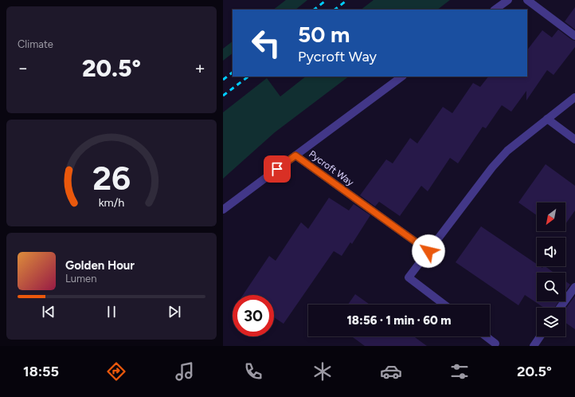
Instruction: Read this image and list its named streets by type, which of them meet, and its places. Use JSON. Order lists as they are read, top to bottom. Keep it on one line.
{"streets":{"street":["Pycroft Way"]},"north":"bottom left","page":{"tile":"Climate","turn":["50 m","Pycroft Way"],"heat":["−","20.5°","+"],"song":["Golden Hour","Lumen"],"limit":"30","trip":"18:56 · 1 min · 60 m","tabs":["18:55","20.5°"],"gauge":["26","km/h"]}}
